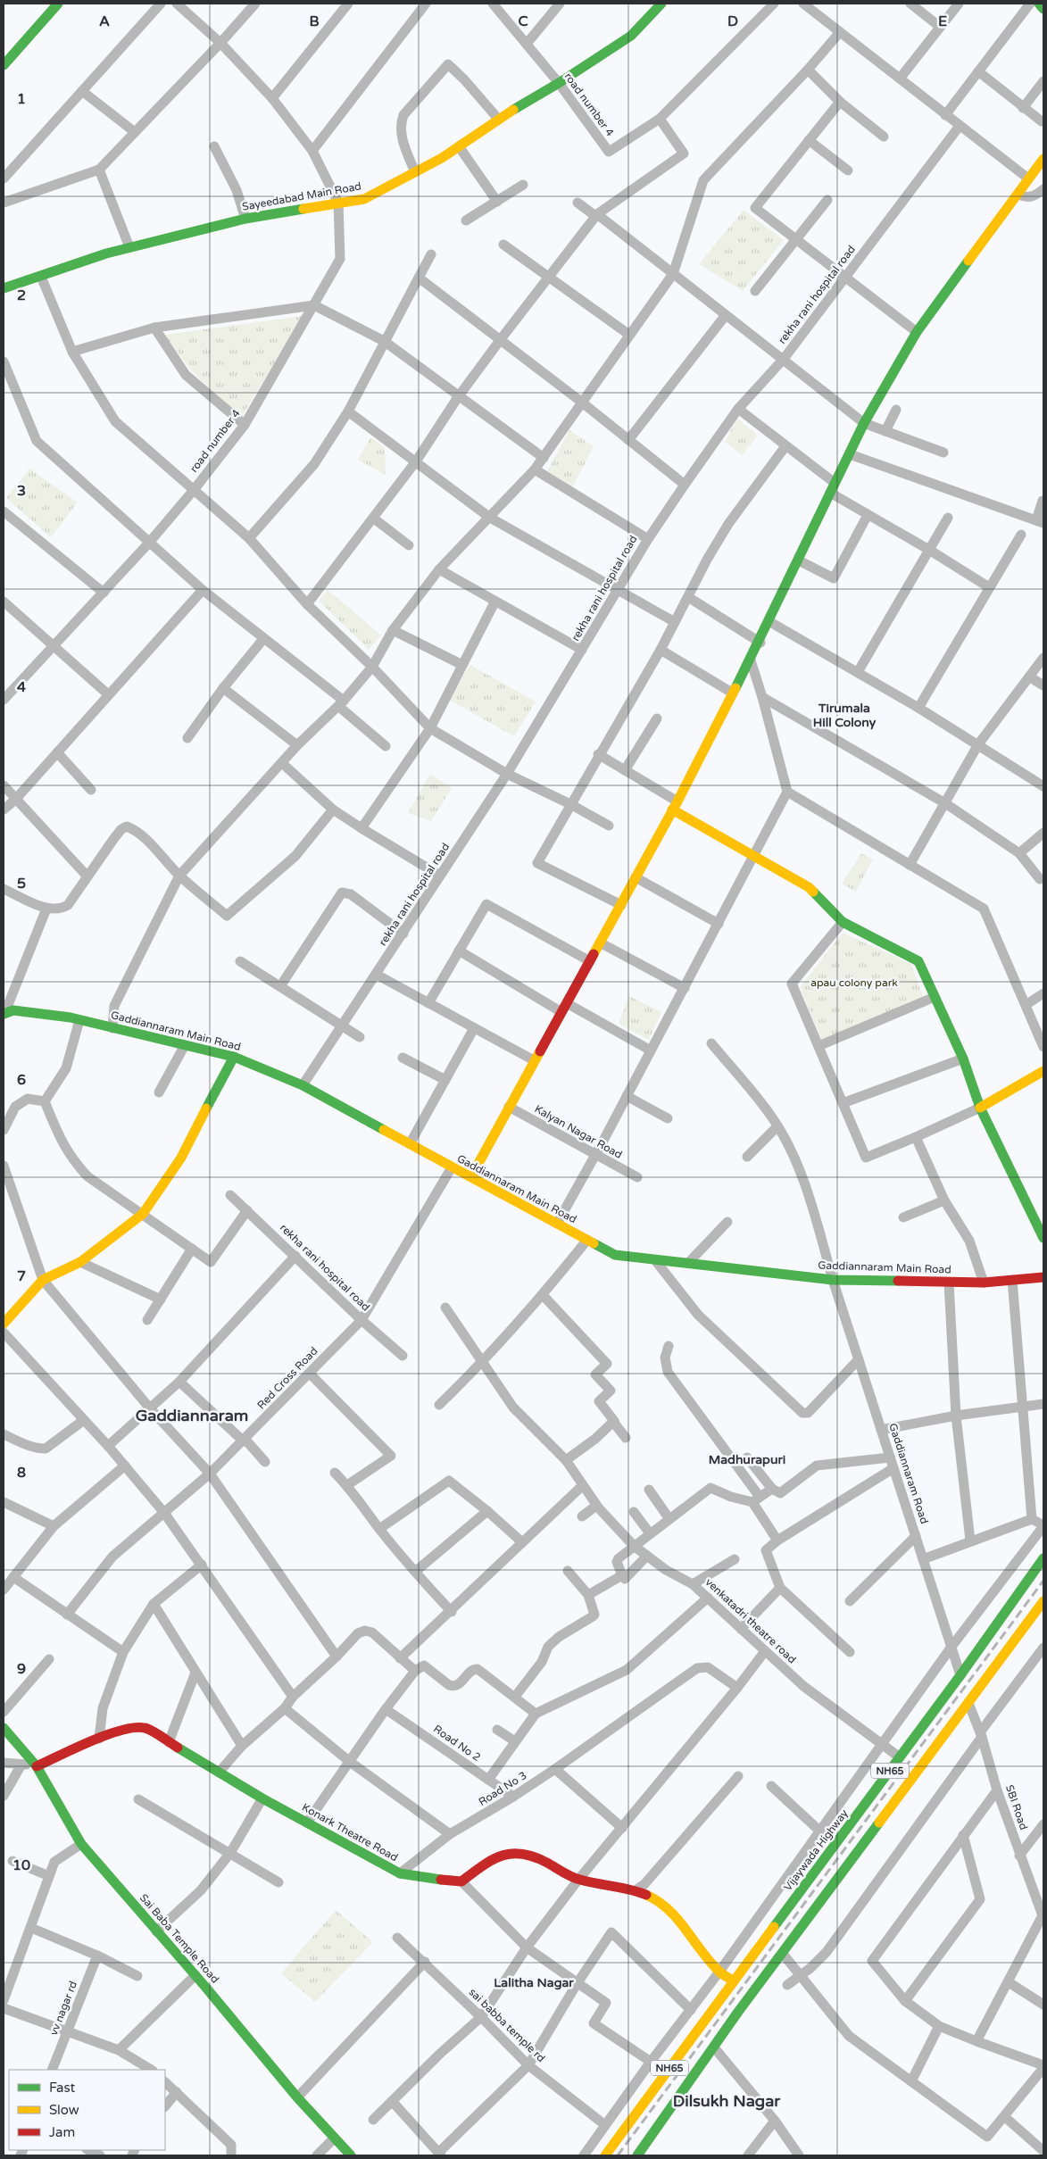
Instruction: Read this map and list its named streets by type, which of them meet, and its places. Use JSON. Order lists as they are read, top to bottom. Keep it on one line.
{"streets":{"main road":["Sayeedabad Main Road","Gaddiannaram Main Road","NH65","Konark Theatre Road","Vijaywada Highway","Sai Baba Temple Road"],"street":["road number 4","rekha rani hospital road","Kalyan Nagar Road","Red Cross Road","Gaddiannaram Road","venkatadri theatre road","Road No 2","Road No 3","SBI Road","vv nagar rd","sai babba temple rd"]},"crossings":[["road number 4","Sayeedabad Main Road"],["rekha rani hospital road","Gaddiannaram Main Road"],["rekha rani hospital road","Red Cross Road"],["Gaddiannaram Main Road","Red Cross Road"],["Gaddiannaram Main Road","Gaddiannaram Road"],["Gaddiannaram Road","Vijaywada Highway"],["venkatadri theatre road","Vijaywada Highway"],["Road No 2","Road No 3"],["NH65","SBI Road"],["Road No 3","Konark Theatre Road"],["Konark Theatre Road","Sai Baba Temple Road"]],"districts":["Tirumala Hill Colony","Gaddiannaram","Madhurapuri","Lalitha Nagar","Dilsukh Nagar"],"parks":["apau colony park"],"legend":["Fast","Slow","Jam"],"grid":{"columns":["A","B","C","D","E"],"rows":["1","2","3","4","5","6","7","8","9","10"]}}
